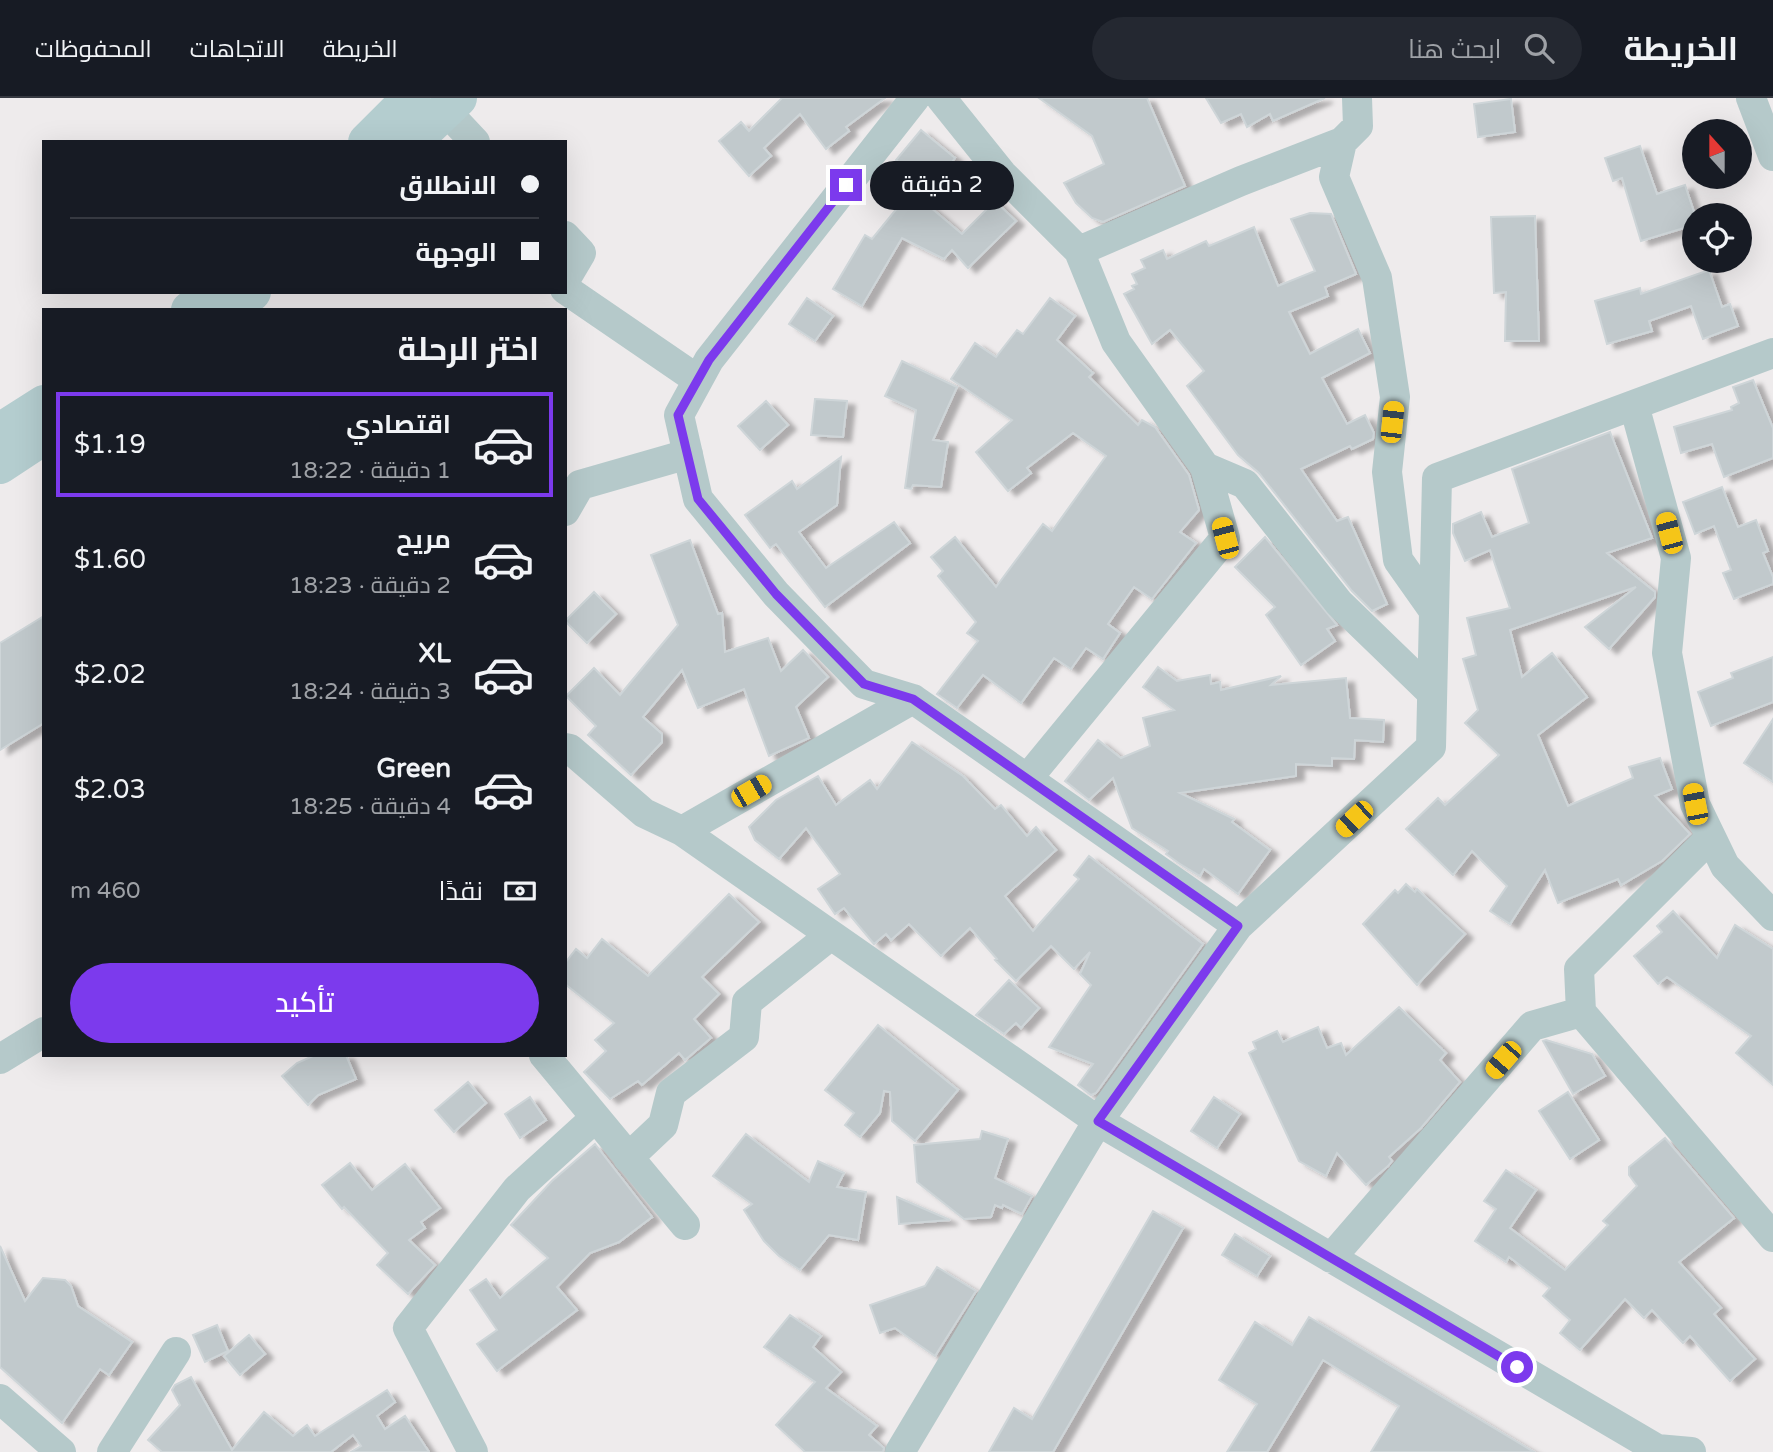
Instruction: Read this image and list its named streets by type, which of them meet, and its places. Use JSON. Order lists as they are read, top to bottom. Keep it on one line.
{"north":"top","page":{"header":"الخريطة","search":"ابحث هنا","nav":["الخريطة","الاتجاهات","المحفوظات"],"banner":["الانطلاق","الوجهة"],"bubble":"2 دقيقة","heading":"اختر الرحلة","list":[{"name":"اقتصادي","note":"1 دقيقة · 18:22","value":"$1.19"},{"name":"مريح","note":"2 دقيقة · 18:23","value":"$1.60"},{"name":"XL","note":"3 دقيقة · 18:24","value":"$2.02"},{"name":"Green","note":"4 دقيقة · 18:25","value":"$2.03"}],"pay":["نقدًا","460 m"],"buttons":"تأكيد"}}
